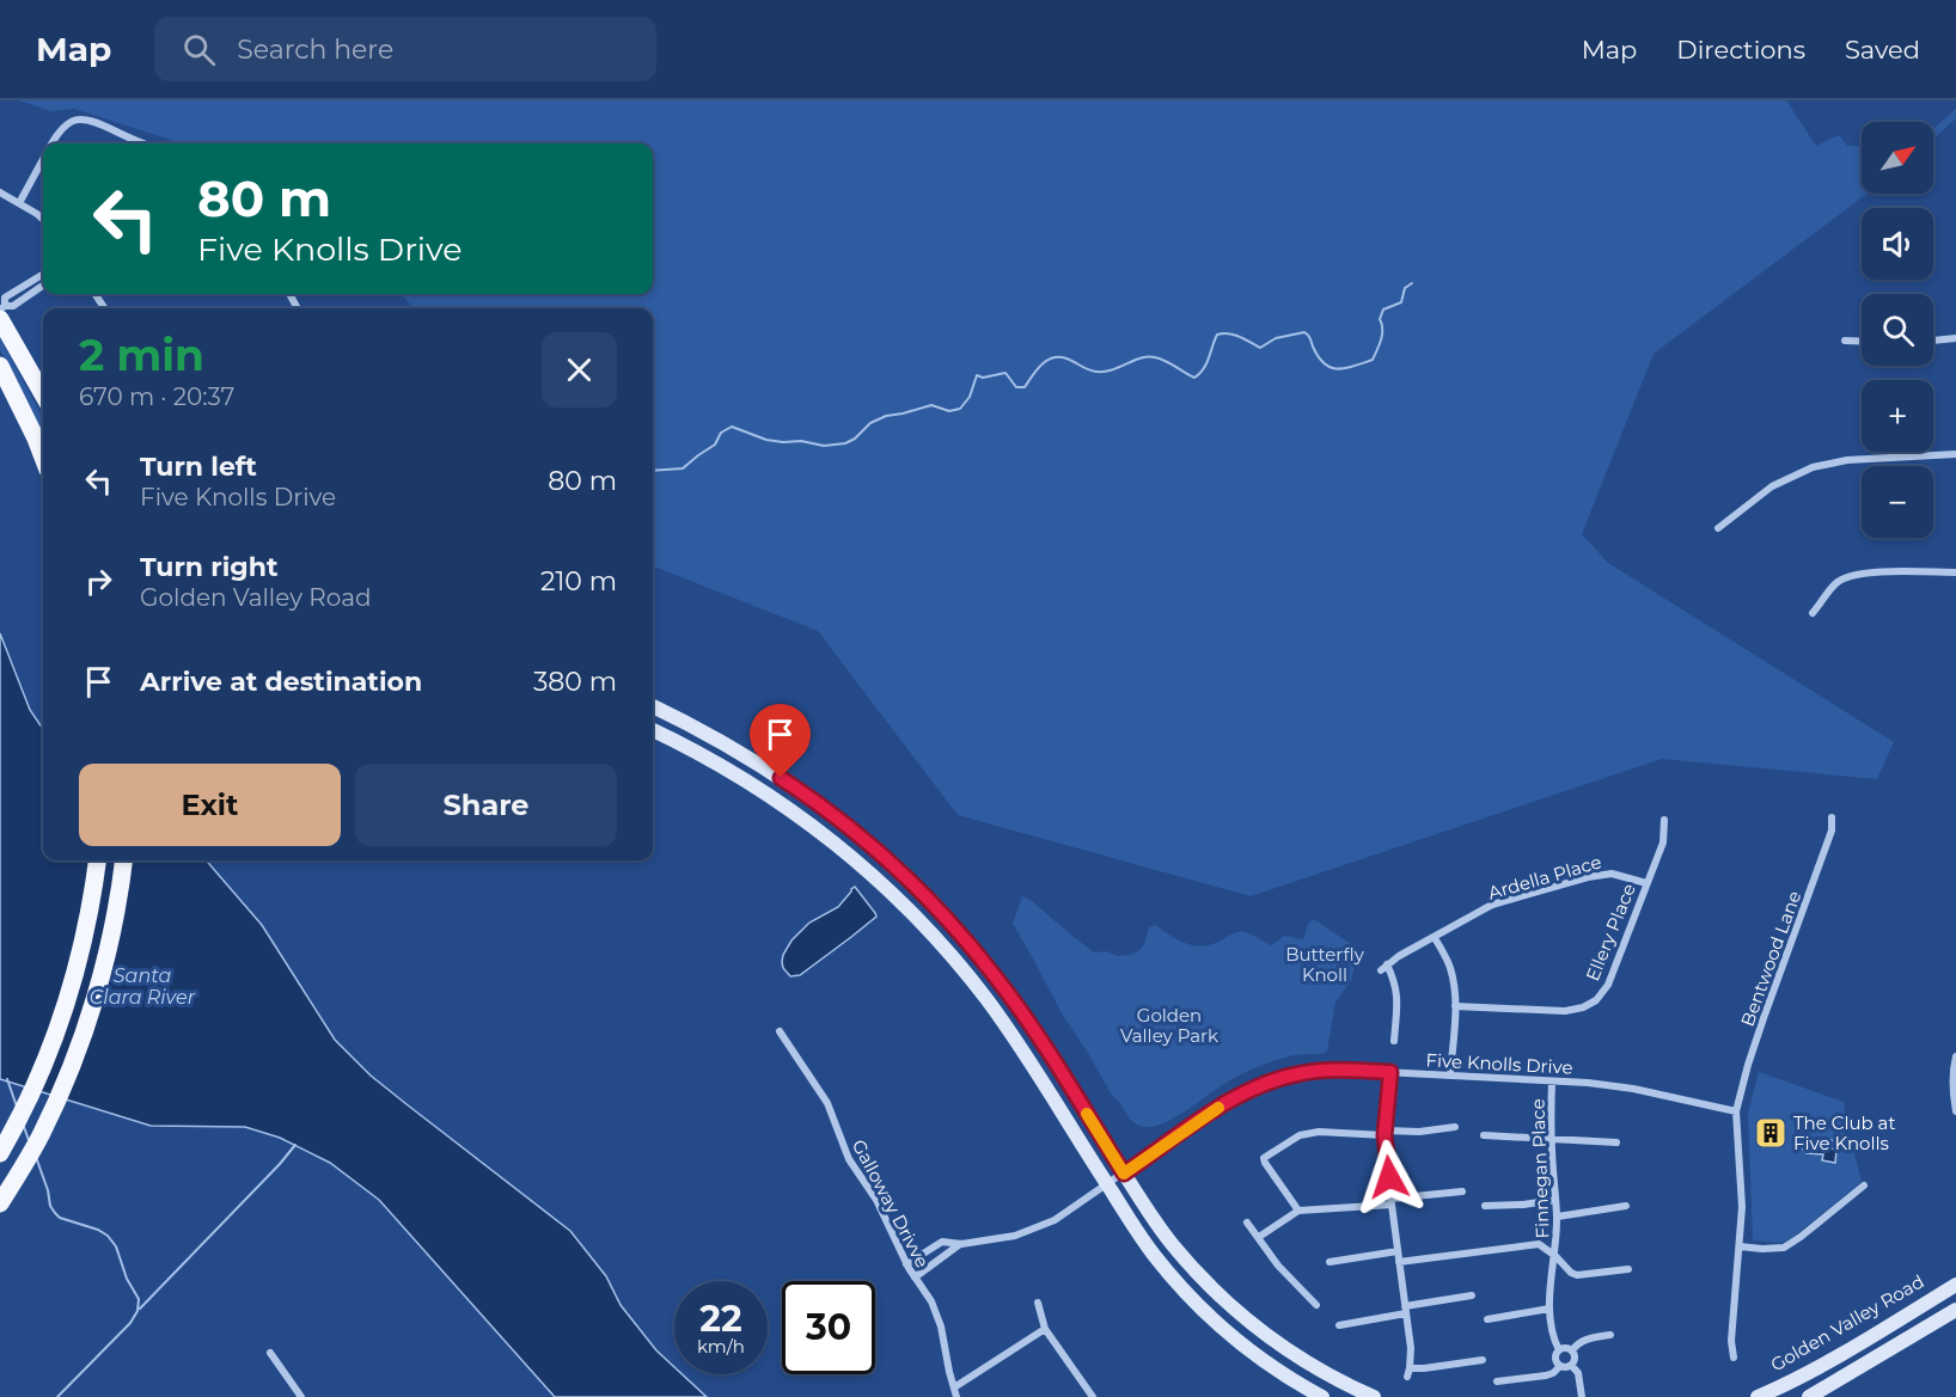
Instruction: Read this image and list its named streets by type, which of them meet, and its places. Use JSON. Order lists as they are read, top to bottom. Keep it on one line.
{"streets":{"main road":["Golden Valley Road"],"street":["Ardella Place","Ellery Place","Bentwood Lane","Five Knolls Drive","Finnegan Place","Galloway Drivve"]},"crossings":[["Ardella Place","Ellery Place"],["Bentwood Lane","Five Knolls Drive"],["Five Knolls Drive","Finnegan Place"],["Five Knolls Drive","Galloway Drivve"]],"water":["Santa Clara River"],"parks":["Butterfly Knoll","Golden Valley Park"],"places":{"building":["The Club at Five Knolls"]},"north":"top right","page":{"header":"Map","search":"Search here","nav":["Map","Directions","Saved"],"map_buttons":["+","−"],"turn":["80 m","Five Knolls Drive"],"heading":["2 min","670 m · 20:37"],"list":[{"name":"Turn left","note":"Five Knolls Drive","value":"80 m"},{"name":"Turn right","note":"Golden Valley Road","value":"210 m"},{"name":"Arrive at destination","value":"380 m"}],"buttons":["Exit","Share"],"speed":"22 km/h","limit":"30"}}
